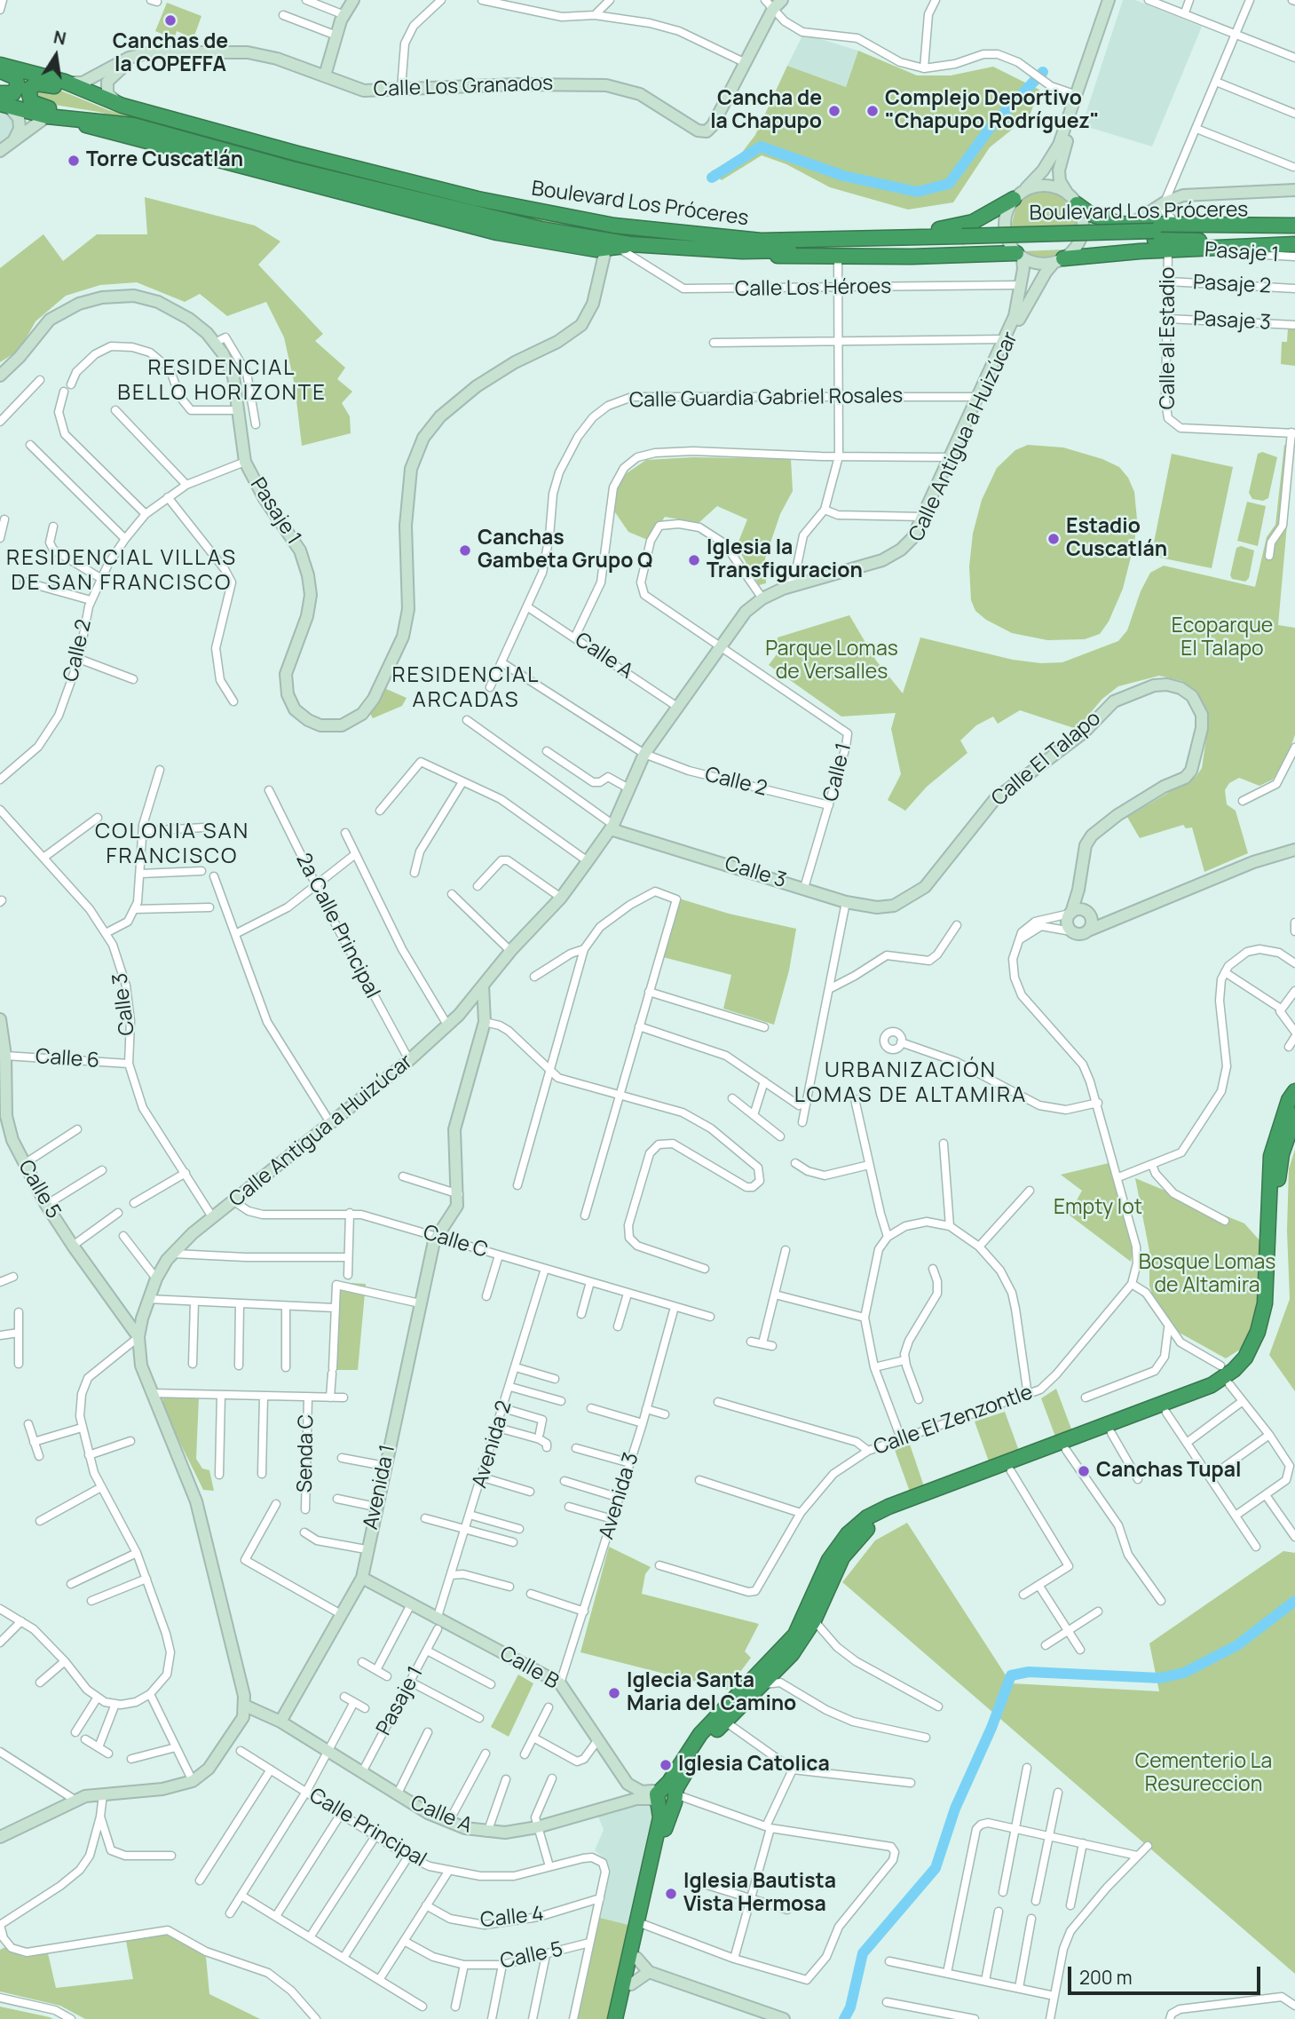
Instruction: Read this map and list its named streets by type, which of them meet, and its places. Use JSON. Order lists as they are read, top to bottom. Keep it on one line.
{"streets":{"highway":["Boulevard Los Próceres"],"street":["Calle Los Granados","Pasaje 1","Pasaje 2","Calle Los Héroes","Pasaje 3","Calle al Estadio","Calle Guardia Gabriel Rosales","Calle Antigua a Huizúcar","Calle 2","Calle A","Calle El Talapo","Calle 1","Calle 3","2a Calle Principal","Calle 6","Calle 5","Calle C","Calle El Zenzontle","Avenida 2","Senda C","Avenida 1","Avenida 3","Calle B","Calle Principal","Calle 4"]},"crossings":[["Calle Los Granados","Boulevard Los Próceres"],["Boulevard Los Próceres","Pasaje 1"],["Boulevard Los Próceres","Calle Los Héroes"],["Pasaje 1","Calle Los Héroes"],["Pasaje 1","Calle 2"],["Pasaje 1","Calle A"],["Pasaje 1","Avenida 2"],["Pasaje 1","Calle B"],["Pasaje 2","Calle al Estadio"],["Calle Los Héroes","Calle Antigua a Huizúcar"],["Pasaje 3","Calle al Estadio"],["Calle Guardia Gabriel Rosales","Calle Antigua a Huizúcar"],["Calle Guardia Gabriel Rosales","Calle 2"],["Calle Guardia Gabriel Rosales","Calle A"],["Calle Antigua a Huizúcar","Calle 2"],["Calle Antigua a Huizúcar","Calle A"],["Calle Antigua a Huizúcar","Calle 1"],["Calle Antigua a Huizúcar","Calle 3"],["Calle Antigua a Huizúcar","2a Calle Principal"],["Calle Antigua a Huizúcar","Calle 5"],["Calle Antigua a Huizúcar","Calle C"],["Calle 2","Calle 1"],["Calle A","Avenida 1"],["Calle El Talapo","Calle 3"],["Calle 1","Calle 3"],["Calle 3","Calle 6"],["Calle 6","Calle 5"],["Calle 5","Calle Principal"],["Calle C","Avenida 2"],["Calle C","Avenida 1"],["Calle C","Avenida 3"],["Avenida 2","Calle B"],["Avenida 1","Calle B"],["Avenida 3","Calle B"],["Calle Principal","Calle 4"]],"districts":["RESIDENCIAL BELLO HORIZONTE","RESIDENCIAL VILLAS DE SAN FRANCISCO","RESIDENCIAL ARCADAS","COLONIA SAN FRANCISCO","URBANIZACIÓN LOMAS DE ALTAMIRA"],"parks":["Ecoparque El Talapo","Parque Lomas de Versalles","Empty lot","Bosque Lomas de Altamira","Cementerio La Resureccion"],"places":["Canchas de la COPEFFA","Cancha de la Chapupo","Complejo Deportivo \"Chapupo Rodríguez\"","Torre Cuscatlán","Estadio Cuscatlán","Canchas Gambeta Grupo Q","Iglesia la Transfiguracion","Canchas Tupal","Iglecia Santa Maria del Camino","Iglesia Catolica","Iglesia Bautista Vista Hermosa"],"scale_bar":"200 m","north":"top"}
